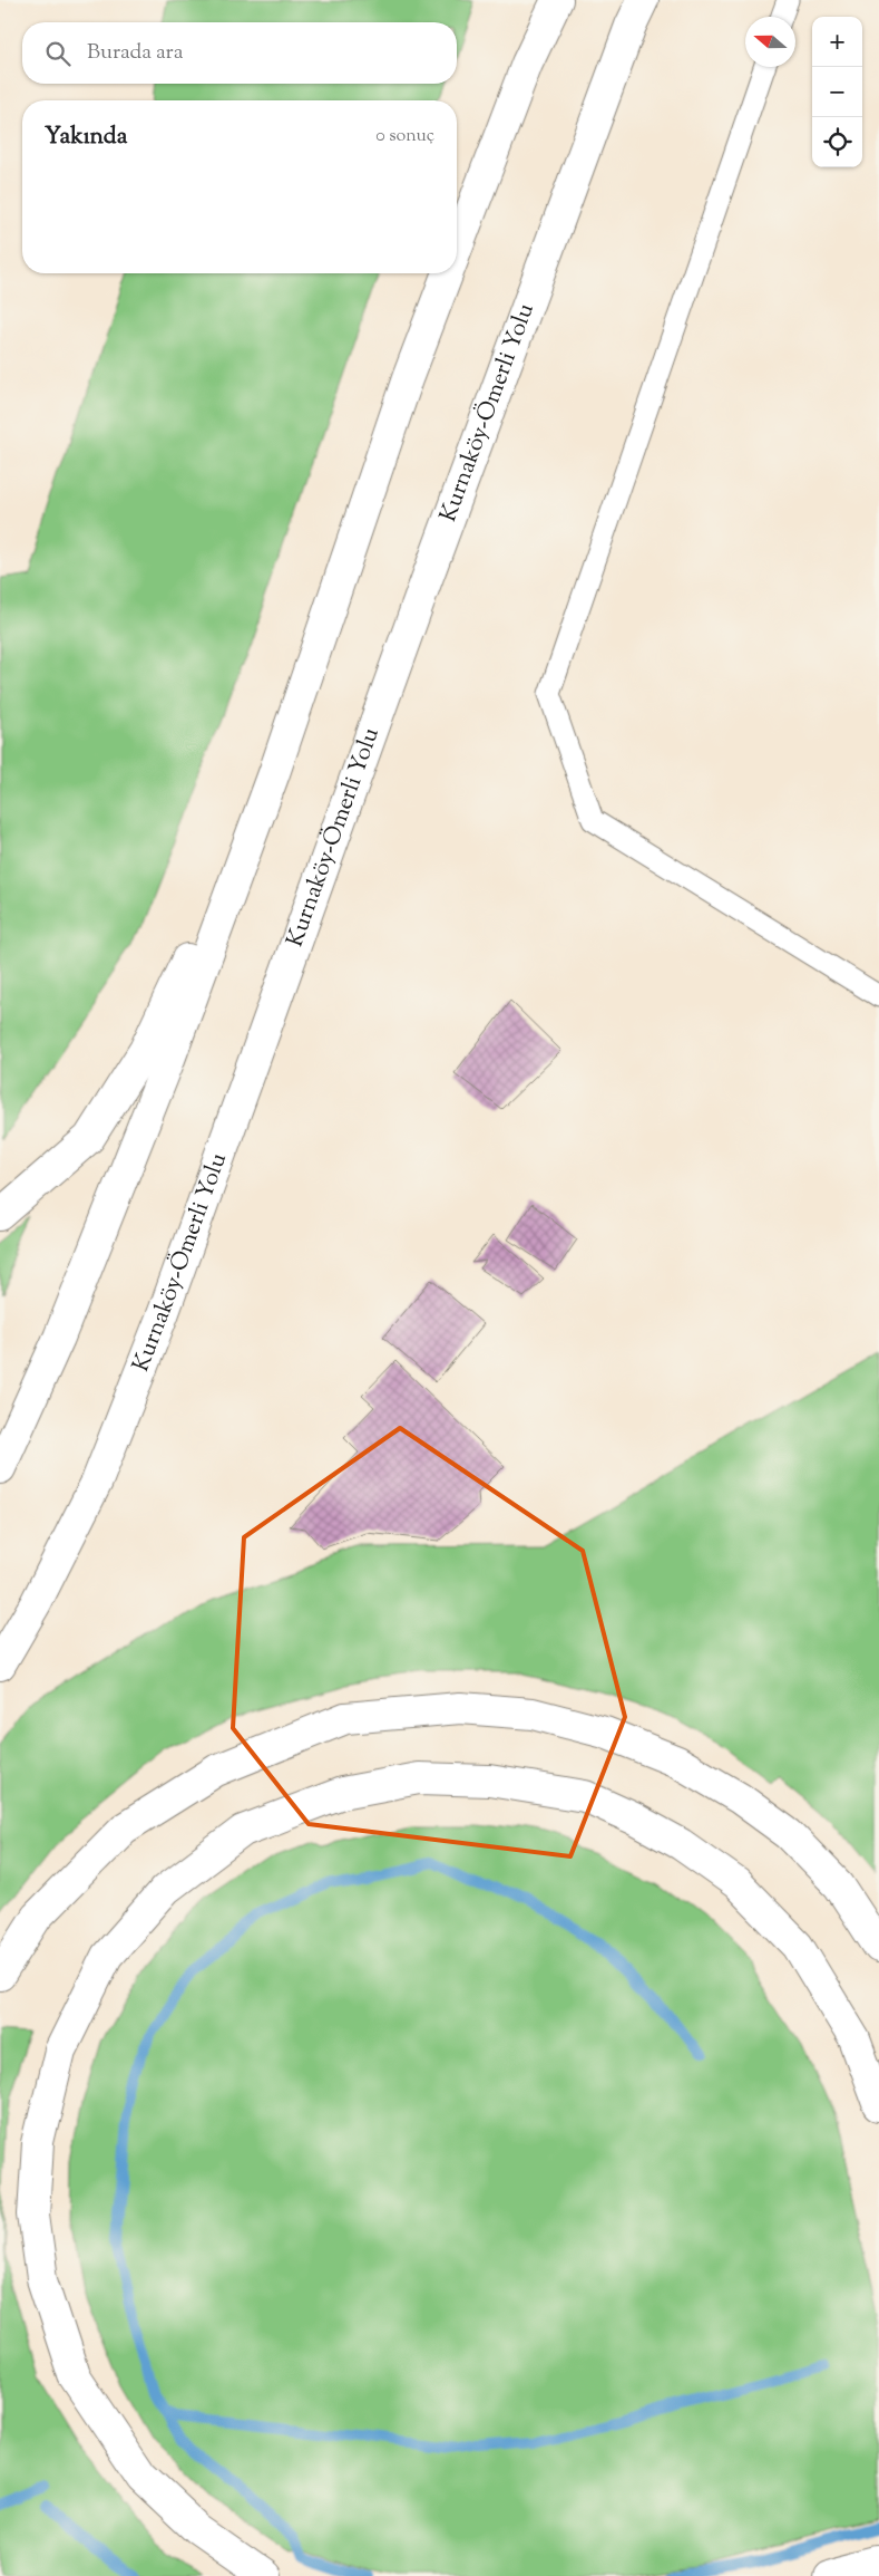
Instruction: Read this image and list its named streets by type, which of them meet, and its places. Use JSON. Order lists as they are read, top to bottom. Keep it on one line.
{"streets":{"highway":["Kurnaköy-Ömerli Yolu"]},"north":"left","page":{"map_buttons":["+","−"],"search":"Burada ara","heading":["Yakında","0 sonuç"]}}
